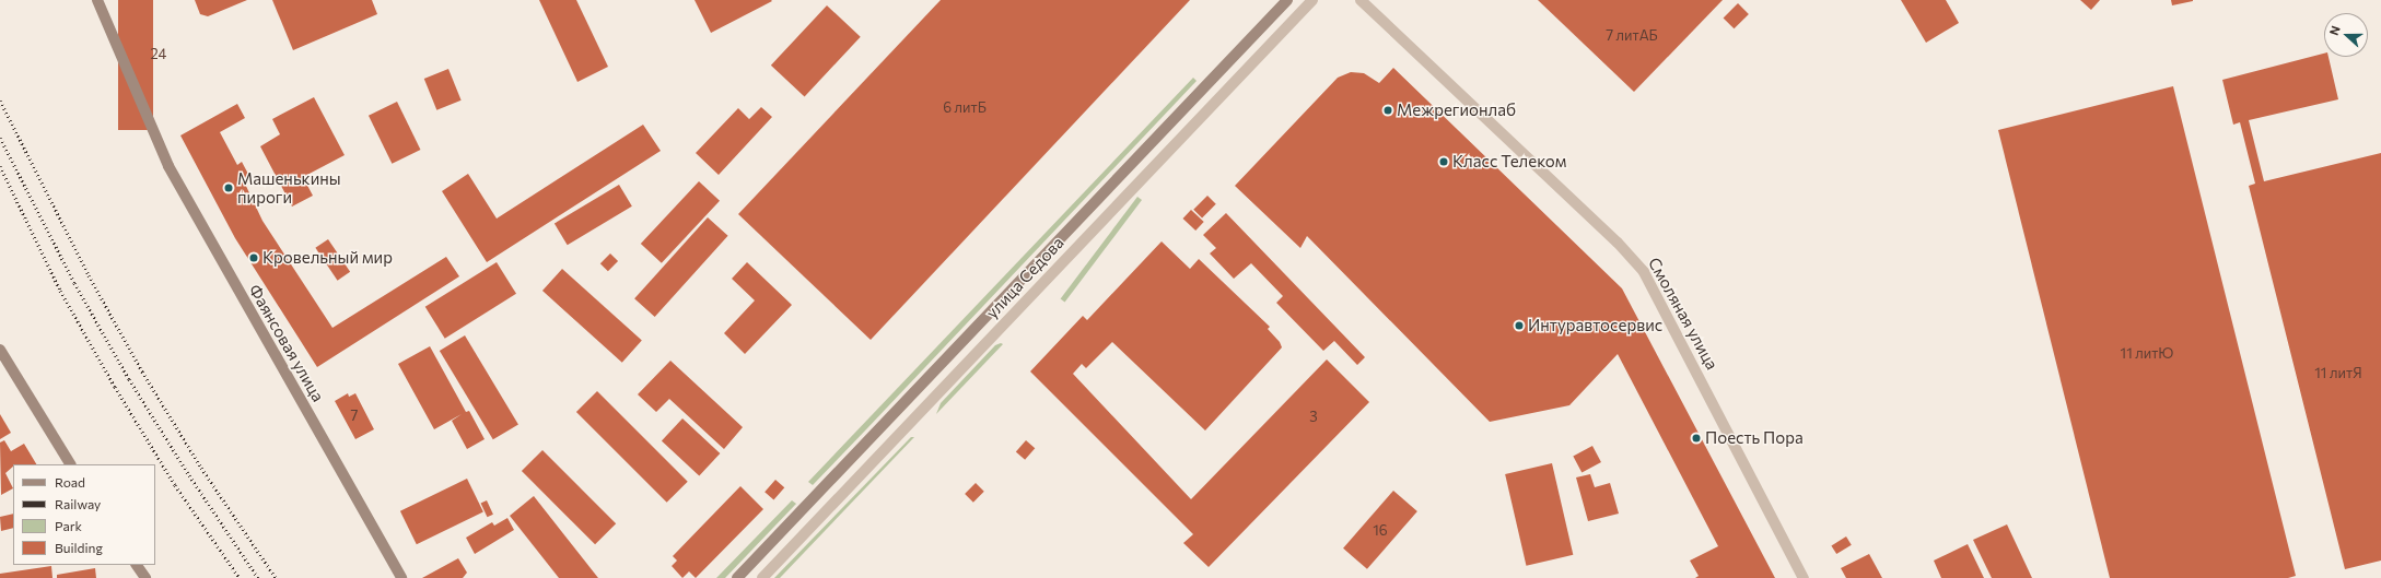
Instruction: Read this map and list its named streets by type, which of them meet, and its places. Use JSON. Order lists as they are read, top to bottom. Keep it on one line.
{"streets":{"street":["улица Седова","Смоляная улица","Фаянсовая улица"]},"places":["Межрегионлаб","Класс Телеком","Машенькины пироги","Кровельный мир","Интуравтосервис","Поесть Пора"],"house_numbers":["7 литАБ","24","6 литБ","11 литЮ","11 литЯ","7","3","16"],"legend":["Road","Railway","Park","Building"],"north":"left"}
